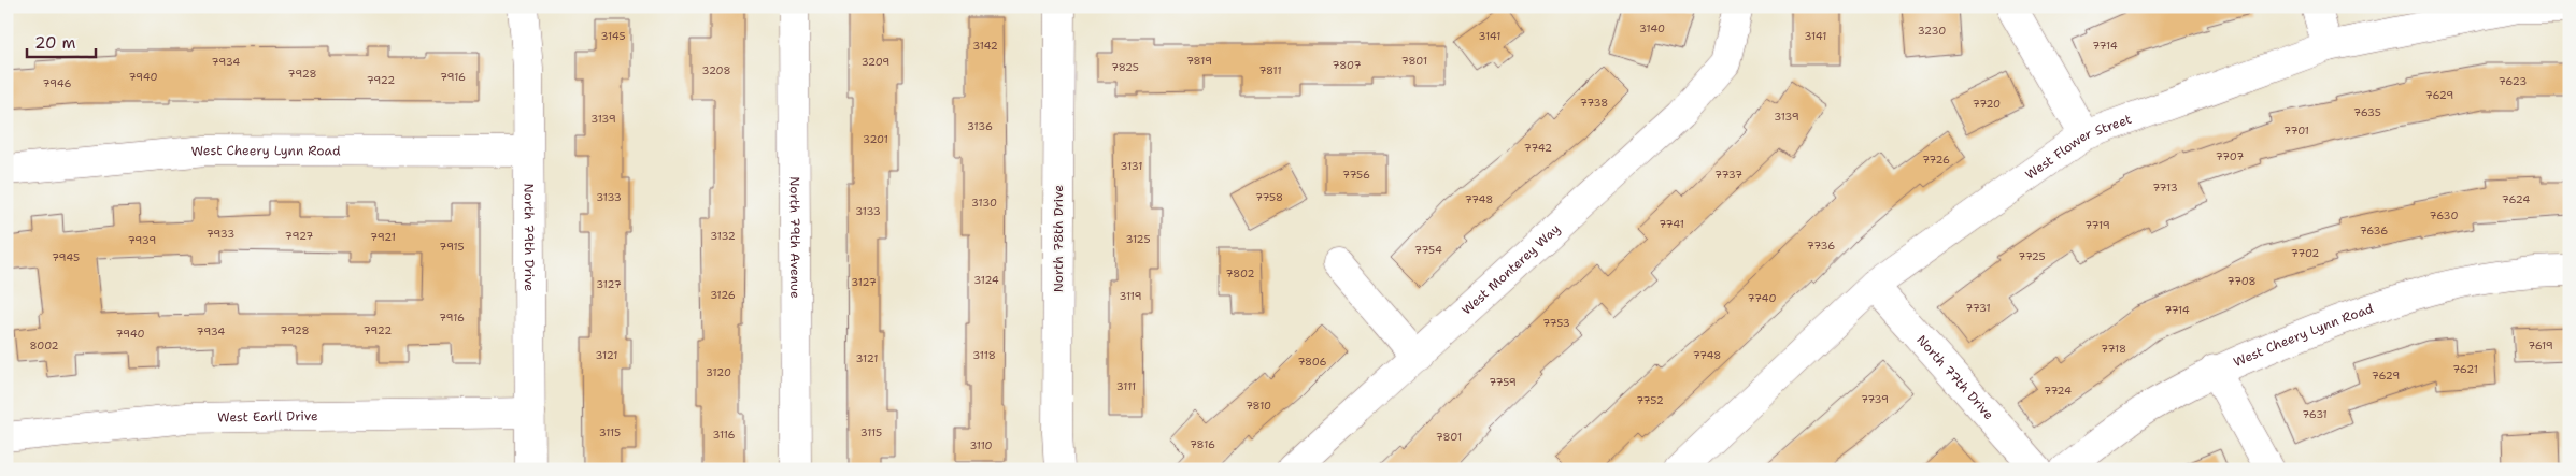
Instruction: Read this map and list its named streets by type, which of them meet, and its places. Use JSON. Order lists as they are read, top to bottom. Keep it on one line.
{"streets":{"street":["West Flower Street","West Cheery Lynn Road","North 79th Drive","North 79th Avenue","North 78th Drive","West Monterey Way","North 77th Drive","West Earll Drive"]},"crossings":[["West Flower Street","North 77th Drive"],["West Cheery Lynn Road","North 79th Drive"],["North 79th Drive","West Earll Drive"]],"house_numbers":["3140","3230","3145","3141","3141","3142","7714","7819","7801","7934","3209","7807","7825","3208","7811","7928","7940","7916","7922","7623","7946","7629","7738","7720","7635","3139","3139","3136","7701","3201","7742","7707","7726","3131","7756","7737","7713","3133","7758","7748","7624","3130","3133","7630","7741","7719","7636","7933","7927","3132","7921","3125","7939","7736","7915","7754","7702","7725","7945","7802","3124","7708","3127","3127","3126","3119","7740","7731","7714","7916","7753","7928","7922","7934","7940","8002","7619","7718","3121","3118","7748","3121","7806","7621","3120","7629","7759","3111","7724","7739","7752","7810","7631","3115","3115","3116","7801","7816","3110"],"scale_bar":"20 m"}
